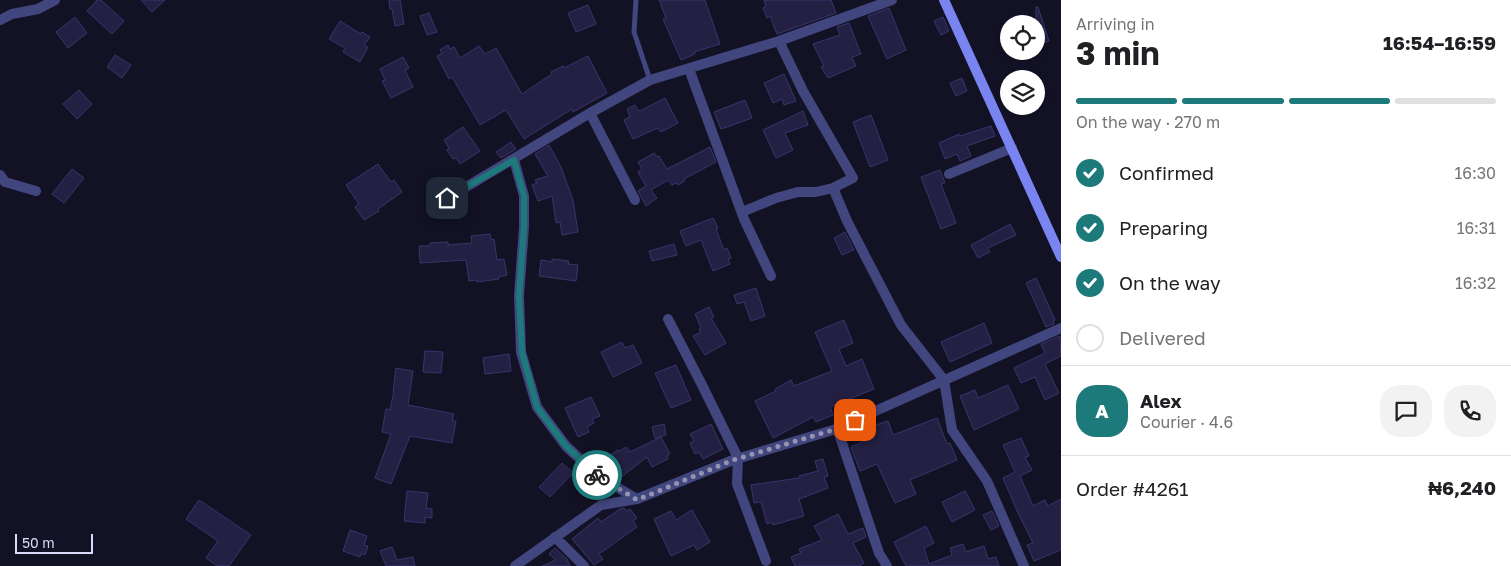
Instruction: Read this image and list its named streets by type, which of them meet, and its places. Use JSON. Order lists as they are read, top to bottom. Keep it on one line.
{"scale_bar":"50 m","page":{"heading":["3 min","Arriving in","16:54–16:59"],"panel":["Alex","Courier · 4.6","Order #4261","₦6,240"],"bar":"On the way · 270 m","list":[["Confirmed","16:30"],["Preparing","16:31"],["On the way","16:32"],"Delivered"],"round":"A","scale":"50 m"}}
